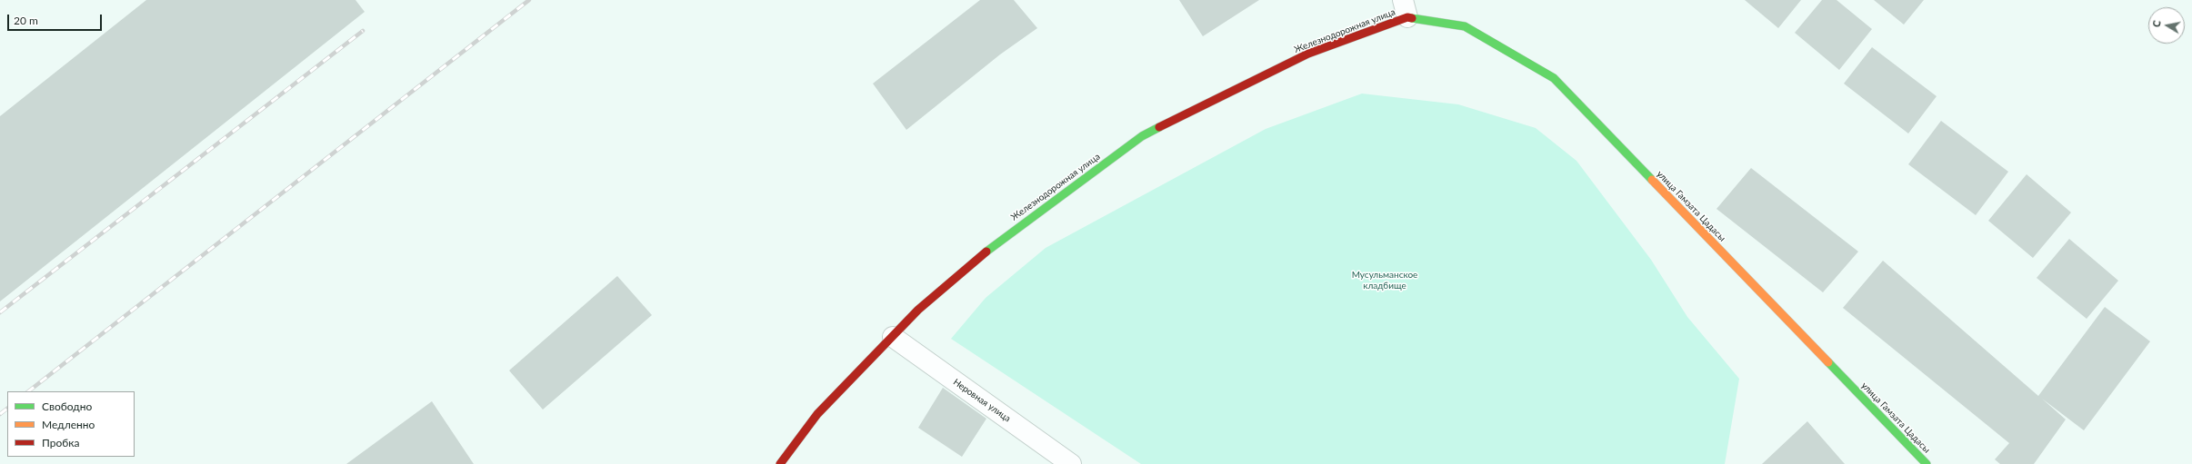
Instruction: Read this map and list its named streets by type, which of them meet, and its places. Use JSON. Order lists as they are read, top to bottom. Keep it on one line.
{"streets":{"street":["Железнодорожная улица","улица Гамзата Цадасы","Неровная улица"]},"crossings":[["Железнодорожная улица","улица Гамзата Цадасы"],["Железнодорожная улица","Неровная улица"]],"parks":["Мусульманское кладбище"],"legend":["Свободно","Медленно","Пробка"],"scale_bar":"20 m","north":"left"}
